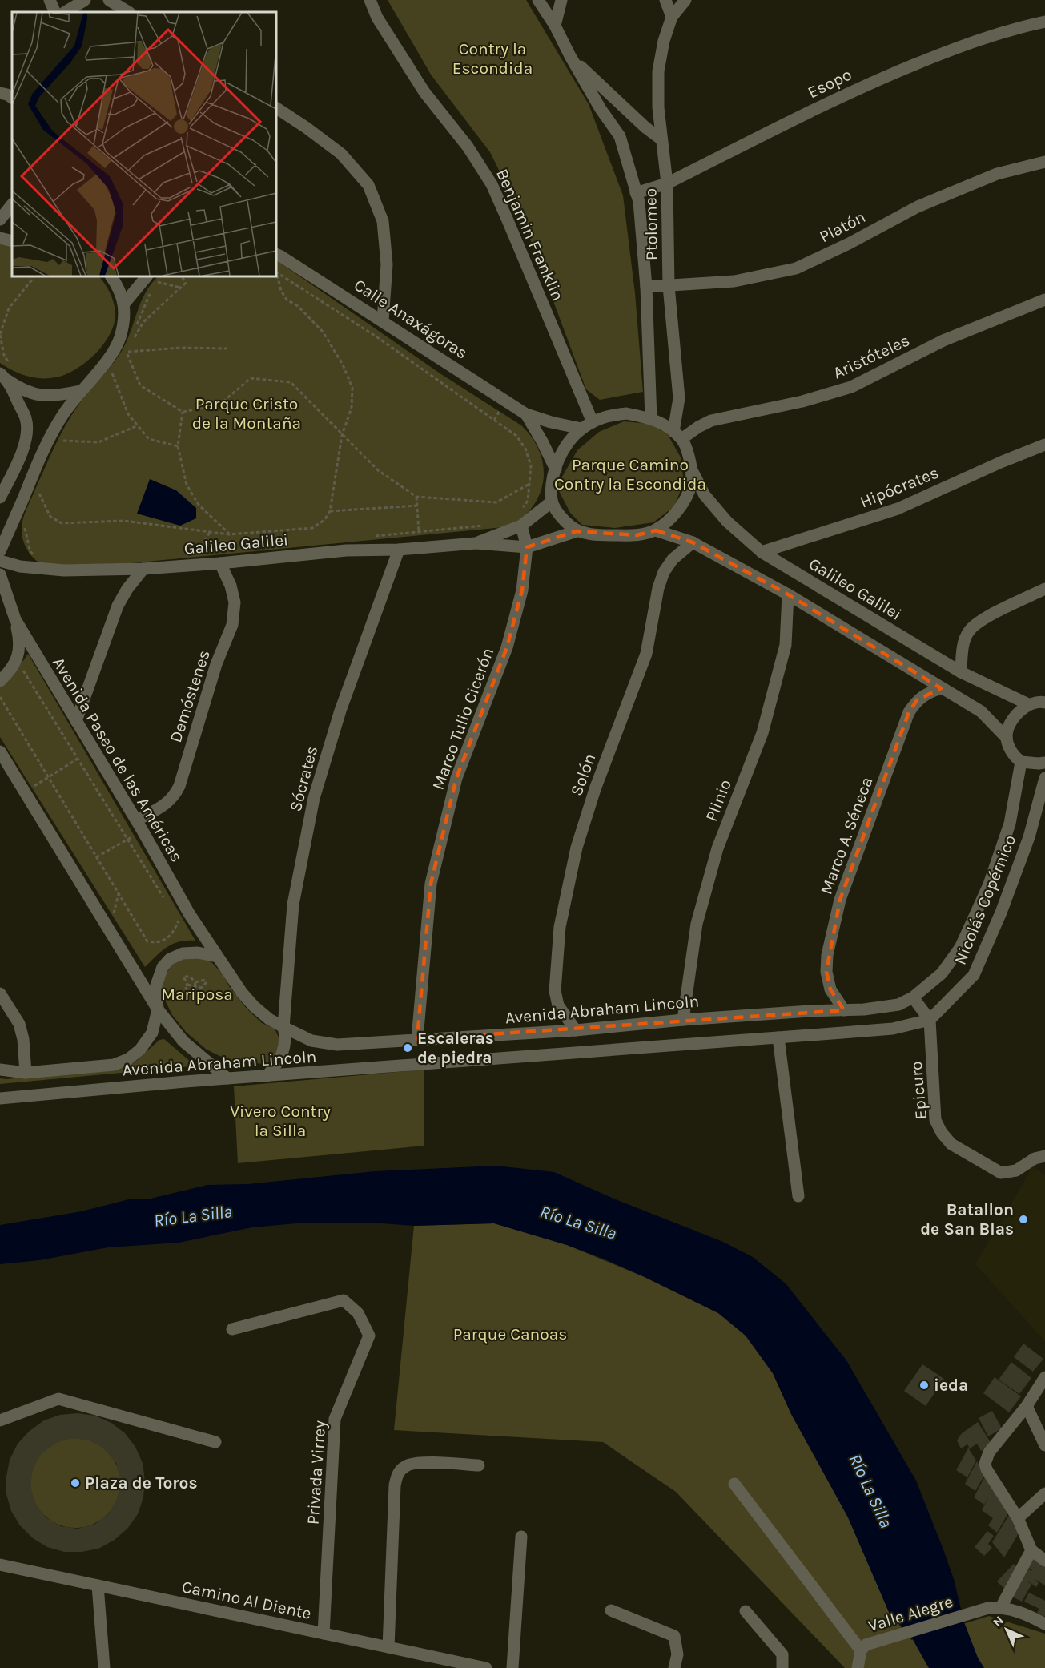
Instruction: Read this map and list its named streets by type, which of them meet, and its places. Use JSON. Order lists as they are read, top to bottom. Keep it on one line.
{"streets":{"street":["Esopo","Ptolomeo","Platón","Benjamin Franklin","Calle Anaxágoras","Aristóteles","Hipócrates","Galileo Galilei","Demóstenes","Marco Tulio Cicerón","Avenida Paseo de las Américas","Solón","Sócrates","Plinio","Marco A. Séneca","Nicolás Copérnico","Avenida Abraham Lincoln","Epicuro","Privada Virrey","Camino Al Diente","Valle Alegre"]},"crossings":[["Esopo","Ptolomeo"],["Ptolomeo","Platón"],["Ptolomeo","Benjamin Franklin"],["Ptolomeo","Calle Anaxágoras"],["Ptolomeo","Aristóteles"],["Ptolomeo","Galileo Galilei"],["Benjamin Franklin","Calle Anaxágoras"],["Benjamin Franklin","Aristóteles"],["Benjamin Franklin","Galileo Galilei"],["Calle Anaxágoras","Aristóteles"],["Calle Anaxágoras","Galileo Galilei"],["Aristóteles","Galileo Galilei"],["Hipócrates","Galileo Galilei"],["Galileo Galilei","Demóstenes"],["Galileo Galilei","Marco Tulio Cicerón"],["Galileo Galilei","Sócrates"],["Demóstenes","Avenida Paseo de las Américas"],["Marco Tulio Cicerón","Avenida Abraham Lincoln"],["Avenida Paseo de las Américas","Avenida Abraham Lincoln"],["Solón","Avenida Abraham Lincoln"],["Sócrates","Avenida Abraham Lincoln"],["Plinio","Avenida Abraham Lincoln"],["Marco A. Séneca","Avenida Abraham Lincoln"],["Nicolás Copérnico","Avenida Abraham Lincoln"],["Nicolás Copérnico","Epicuro"],["Avenida Abraham Lincoln","Epicuro"],["Privada Virrey","Camino Al Diente"]],"water":["Río La Silla"],"parks":["Contry la Escondida","Parque Cristo de la Montaña","Parque Camino Contry la Escondida","Mariposa","Vivero Contry la Silla","Parque Canoas"],"places":["Escaleras de piedra","Batallon de San Blas","ieda","Plaza de Toros"],"north":"top left"}
